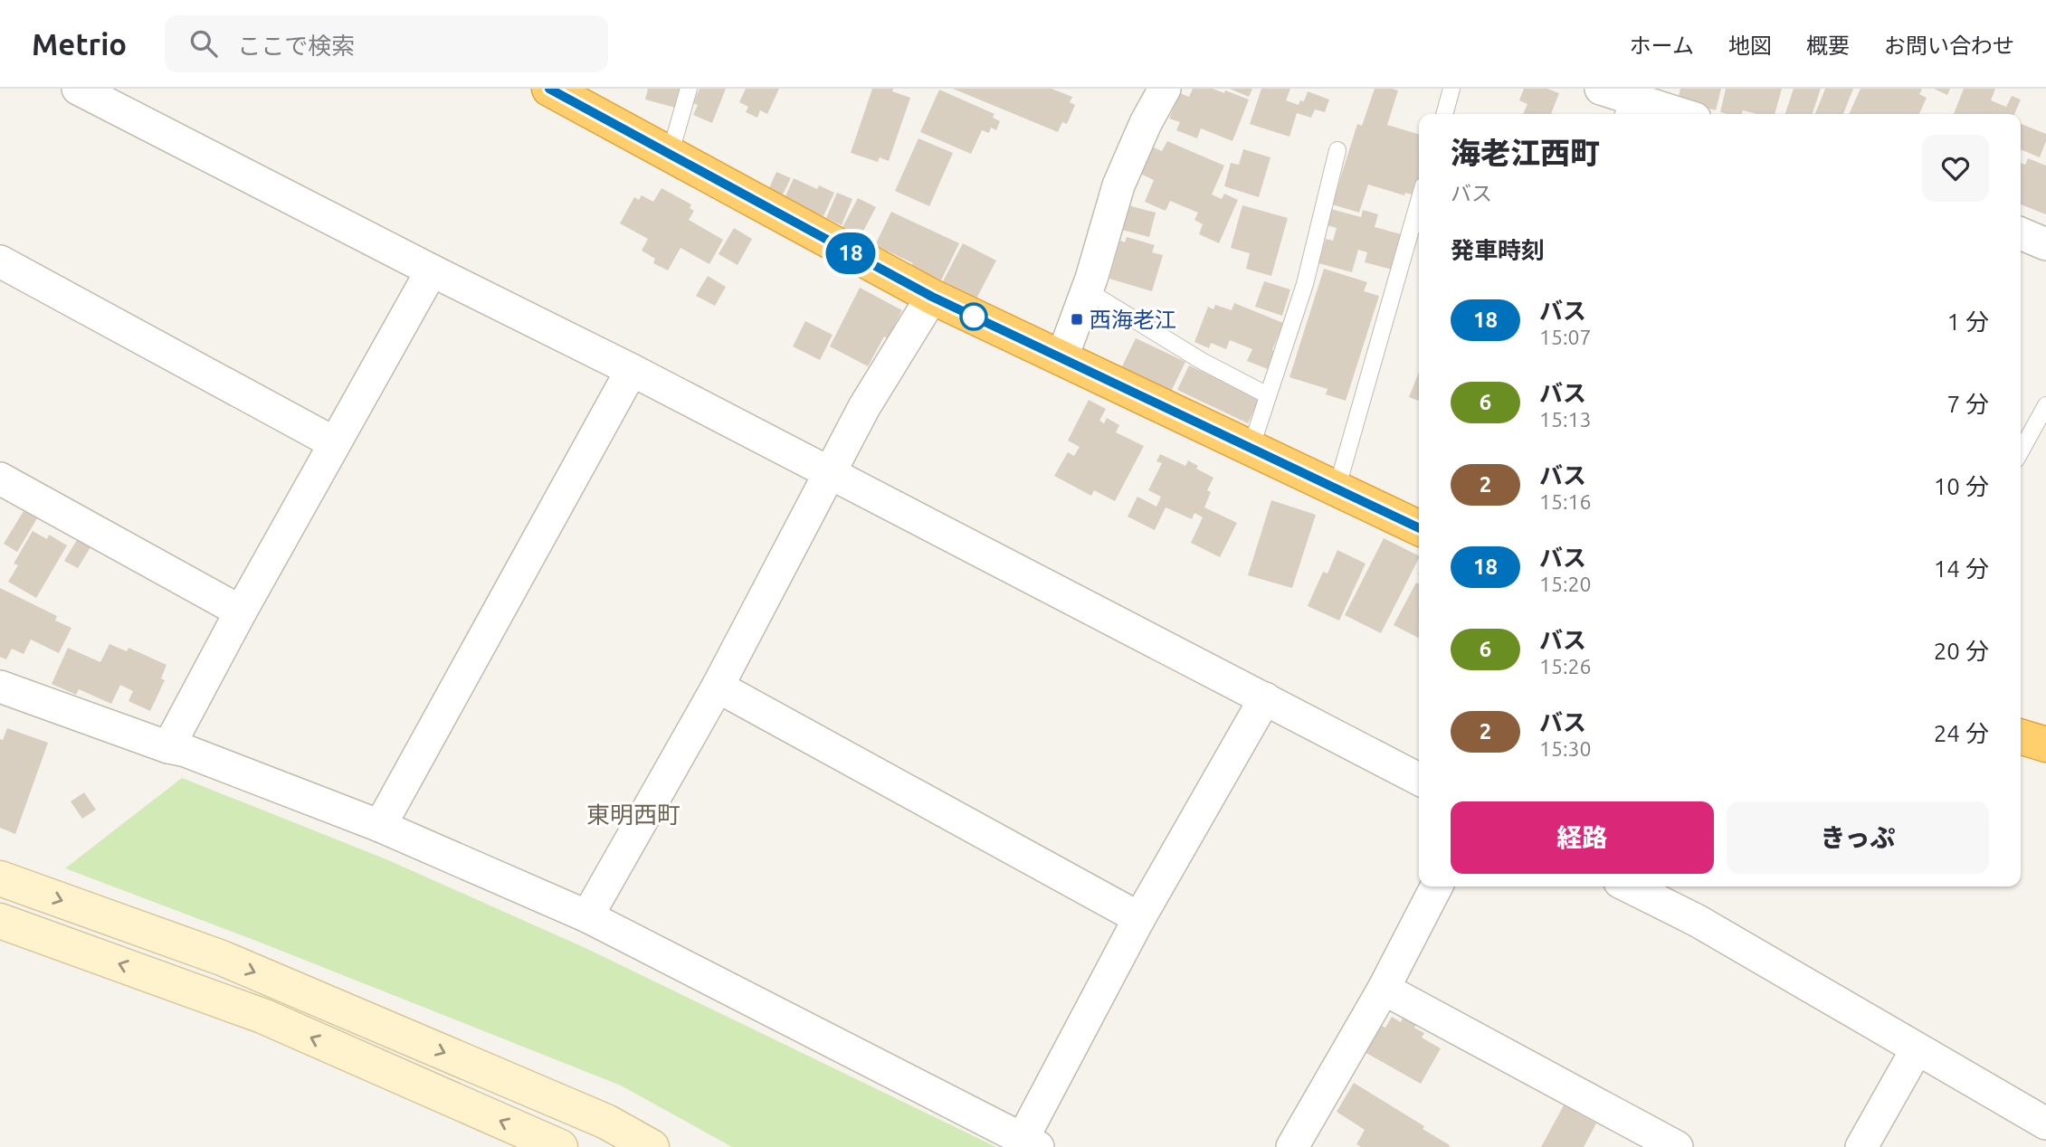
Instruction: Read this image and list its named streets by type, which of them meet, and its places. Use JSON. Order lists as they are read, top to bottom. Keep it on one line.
{"districts":["東明西町"],"places":{"transit":["西海老江"]},"lines":["bus line 18"],"page":{"header":"Metrio","search":"ここで検索","nav":["ホーム","地図","概要","お問い合わせ"],"on_map":"18","heading":[["海老江西町","バス"],"発車時刻"],"list":[{"mark":"18","name":"バス","note":"15:07","value":"1 分"},{"mark":"6","name":"バス","note":"15:13","value":"7 分"},{"mark":"2","name":"バス","note":"15:16","value":"10 分"},{"mark":"18","name":"バス","note":"15:20","value":"14 分"},{"mark":"6","name":"バス","note":"15:26","value":"20 分"},{"mark":"2","name":"バス","note":"15:30","value":"24 分"}],"buttons":["経路","きっぷ"]}}
